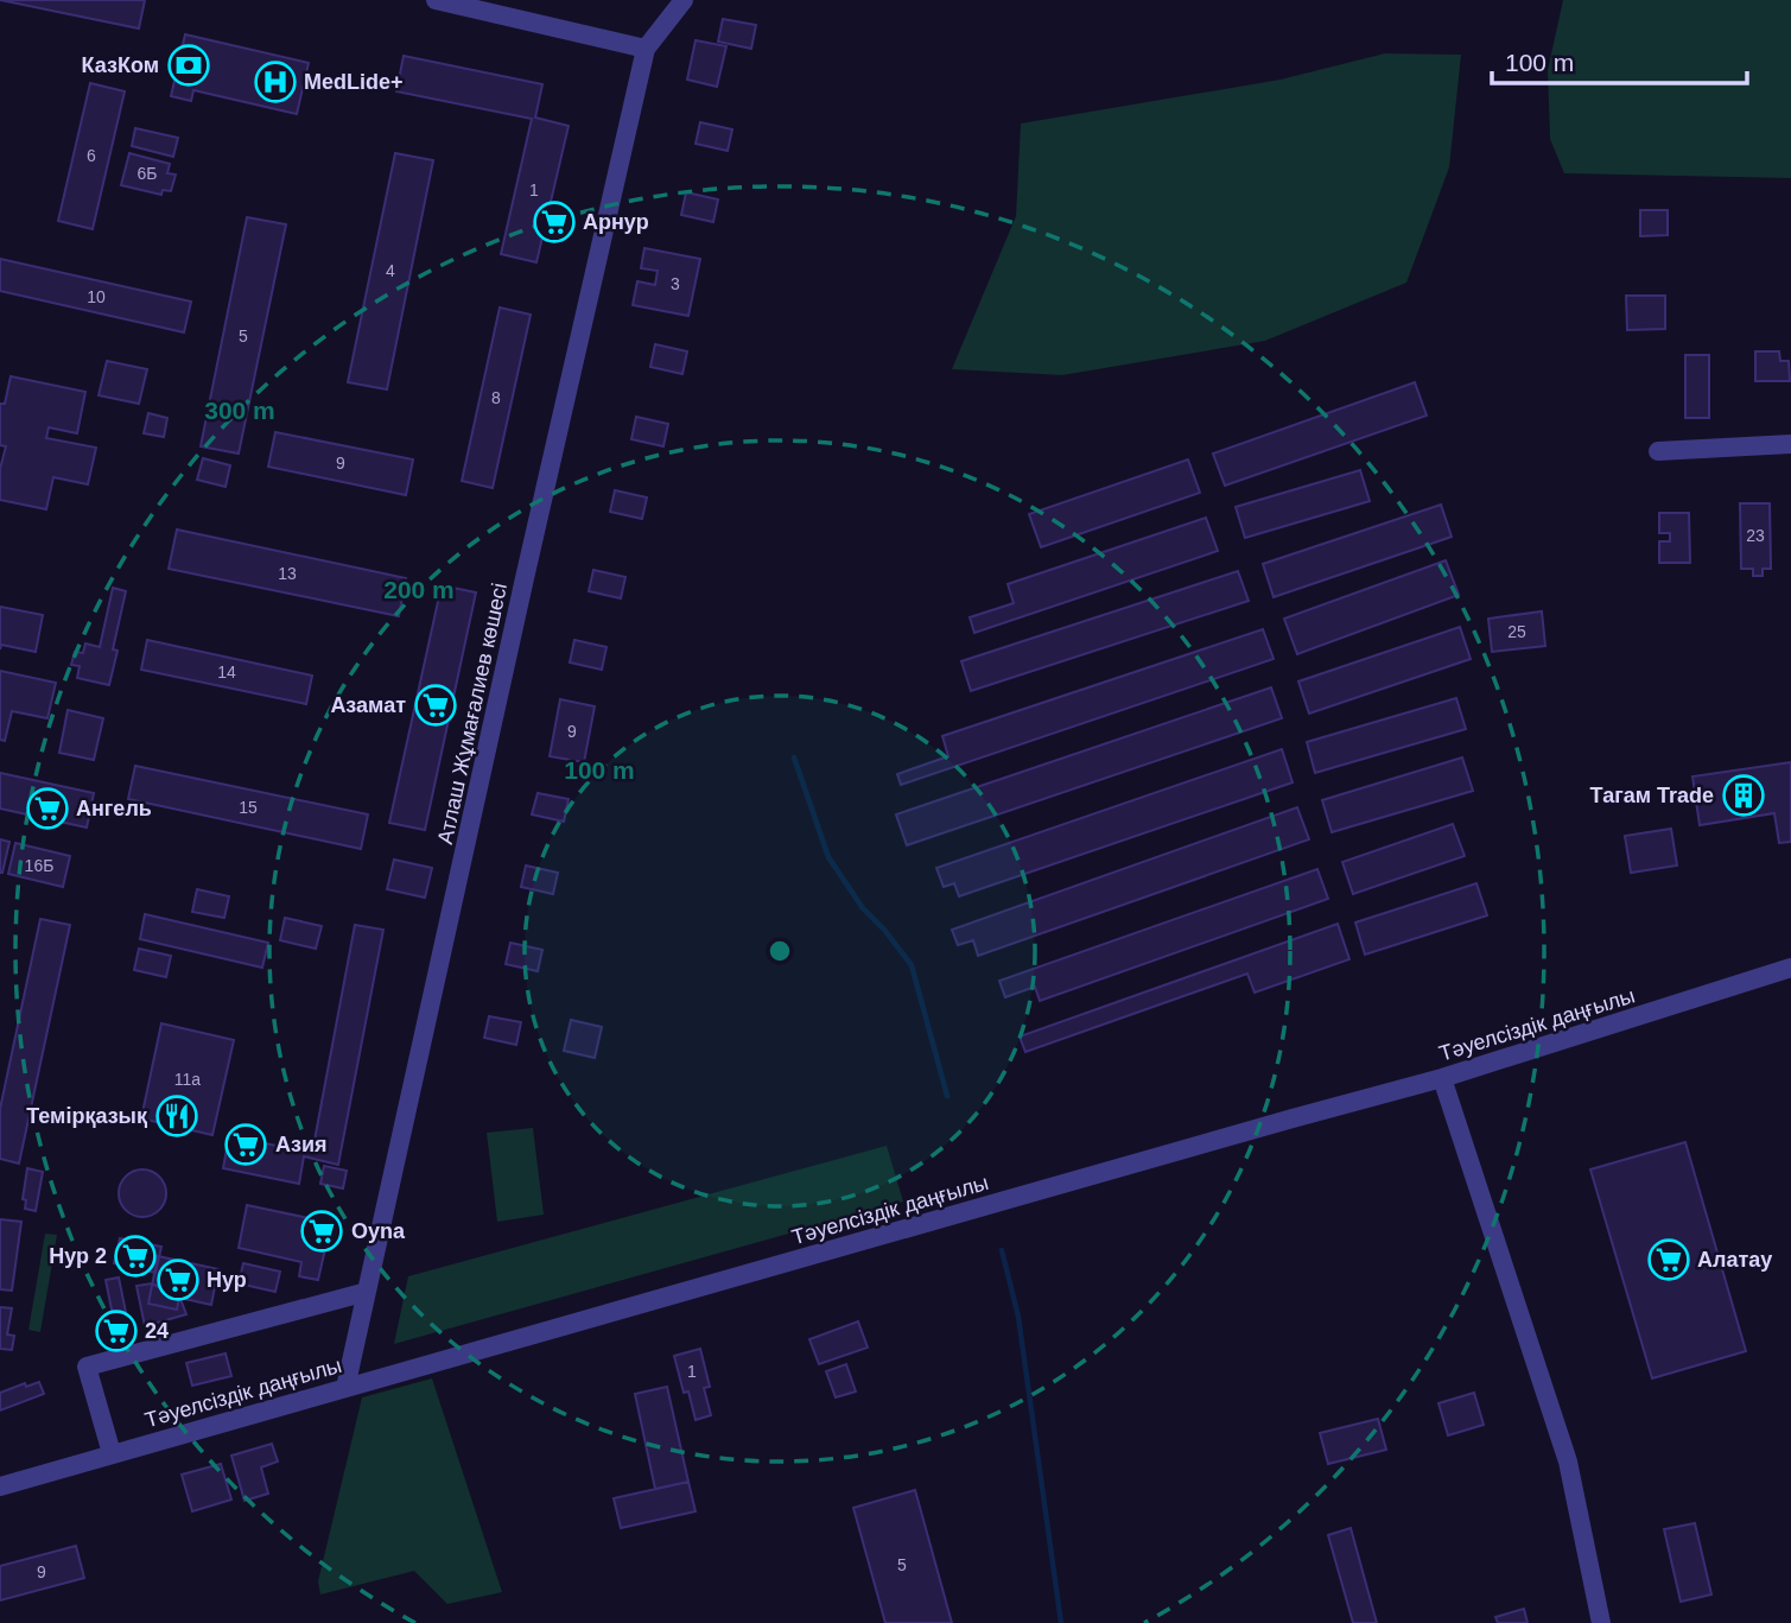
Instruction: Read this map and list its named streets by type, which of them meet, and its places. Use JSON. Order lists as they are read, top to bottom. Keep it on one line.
{"streets":{"street":["Атлаш Жұмағалиев көшесі","Тәуелсіздік даңғылы"]},"crossings":[["Атлаш Жұмағалиев көшесі","Тәуелсіздік даңғылы"]],"places":{"bank":["КазКом"],"hospital":["MedLide+"],"supermarket":["Арнур","Азамат","Ангель","Азия","Oyna","Нур 2","Алатау","Нур","24"],"building":["Тагам Trade"],"restaurant":["Темірқазық"]},"house_numbers":["6","6Б","1","4","3","10","5","8","9","23","13","25","14","9","15","16Б","11а","1","5","9"],"scale_bar":"100 m","rings":["300 m","200 m","100 m"]}
